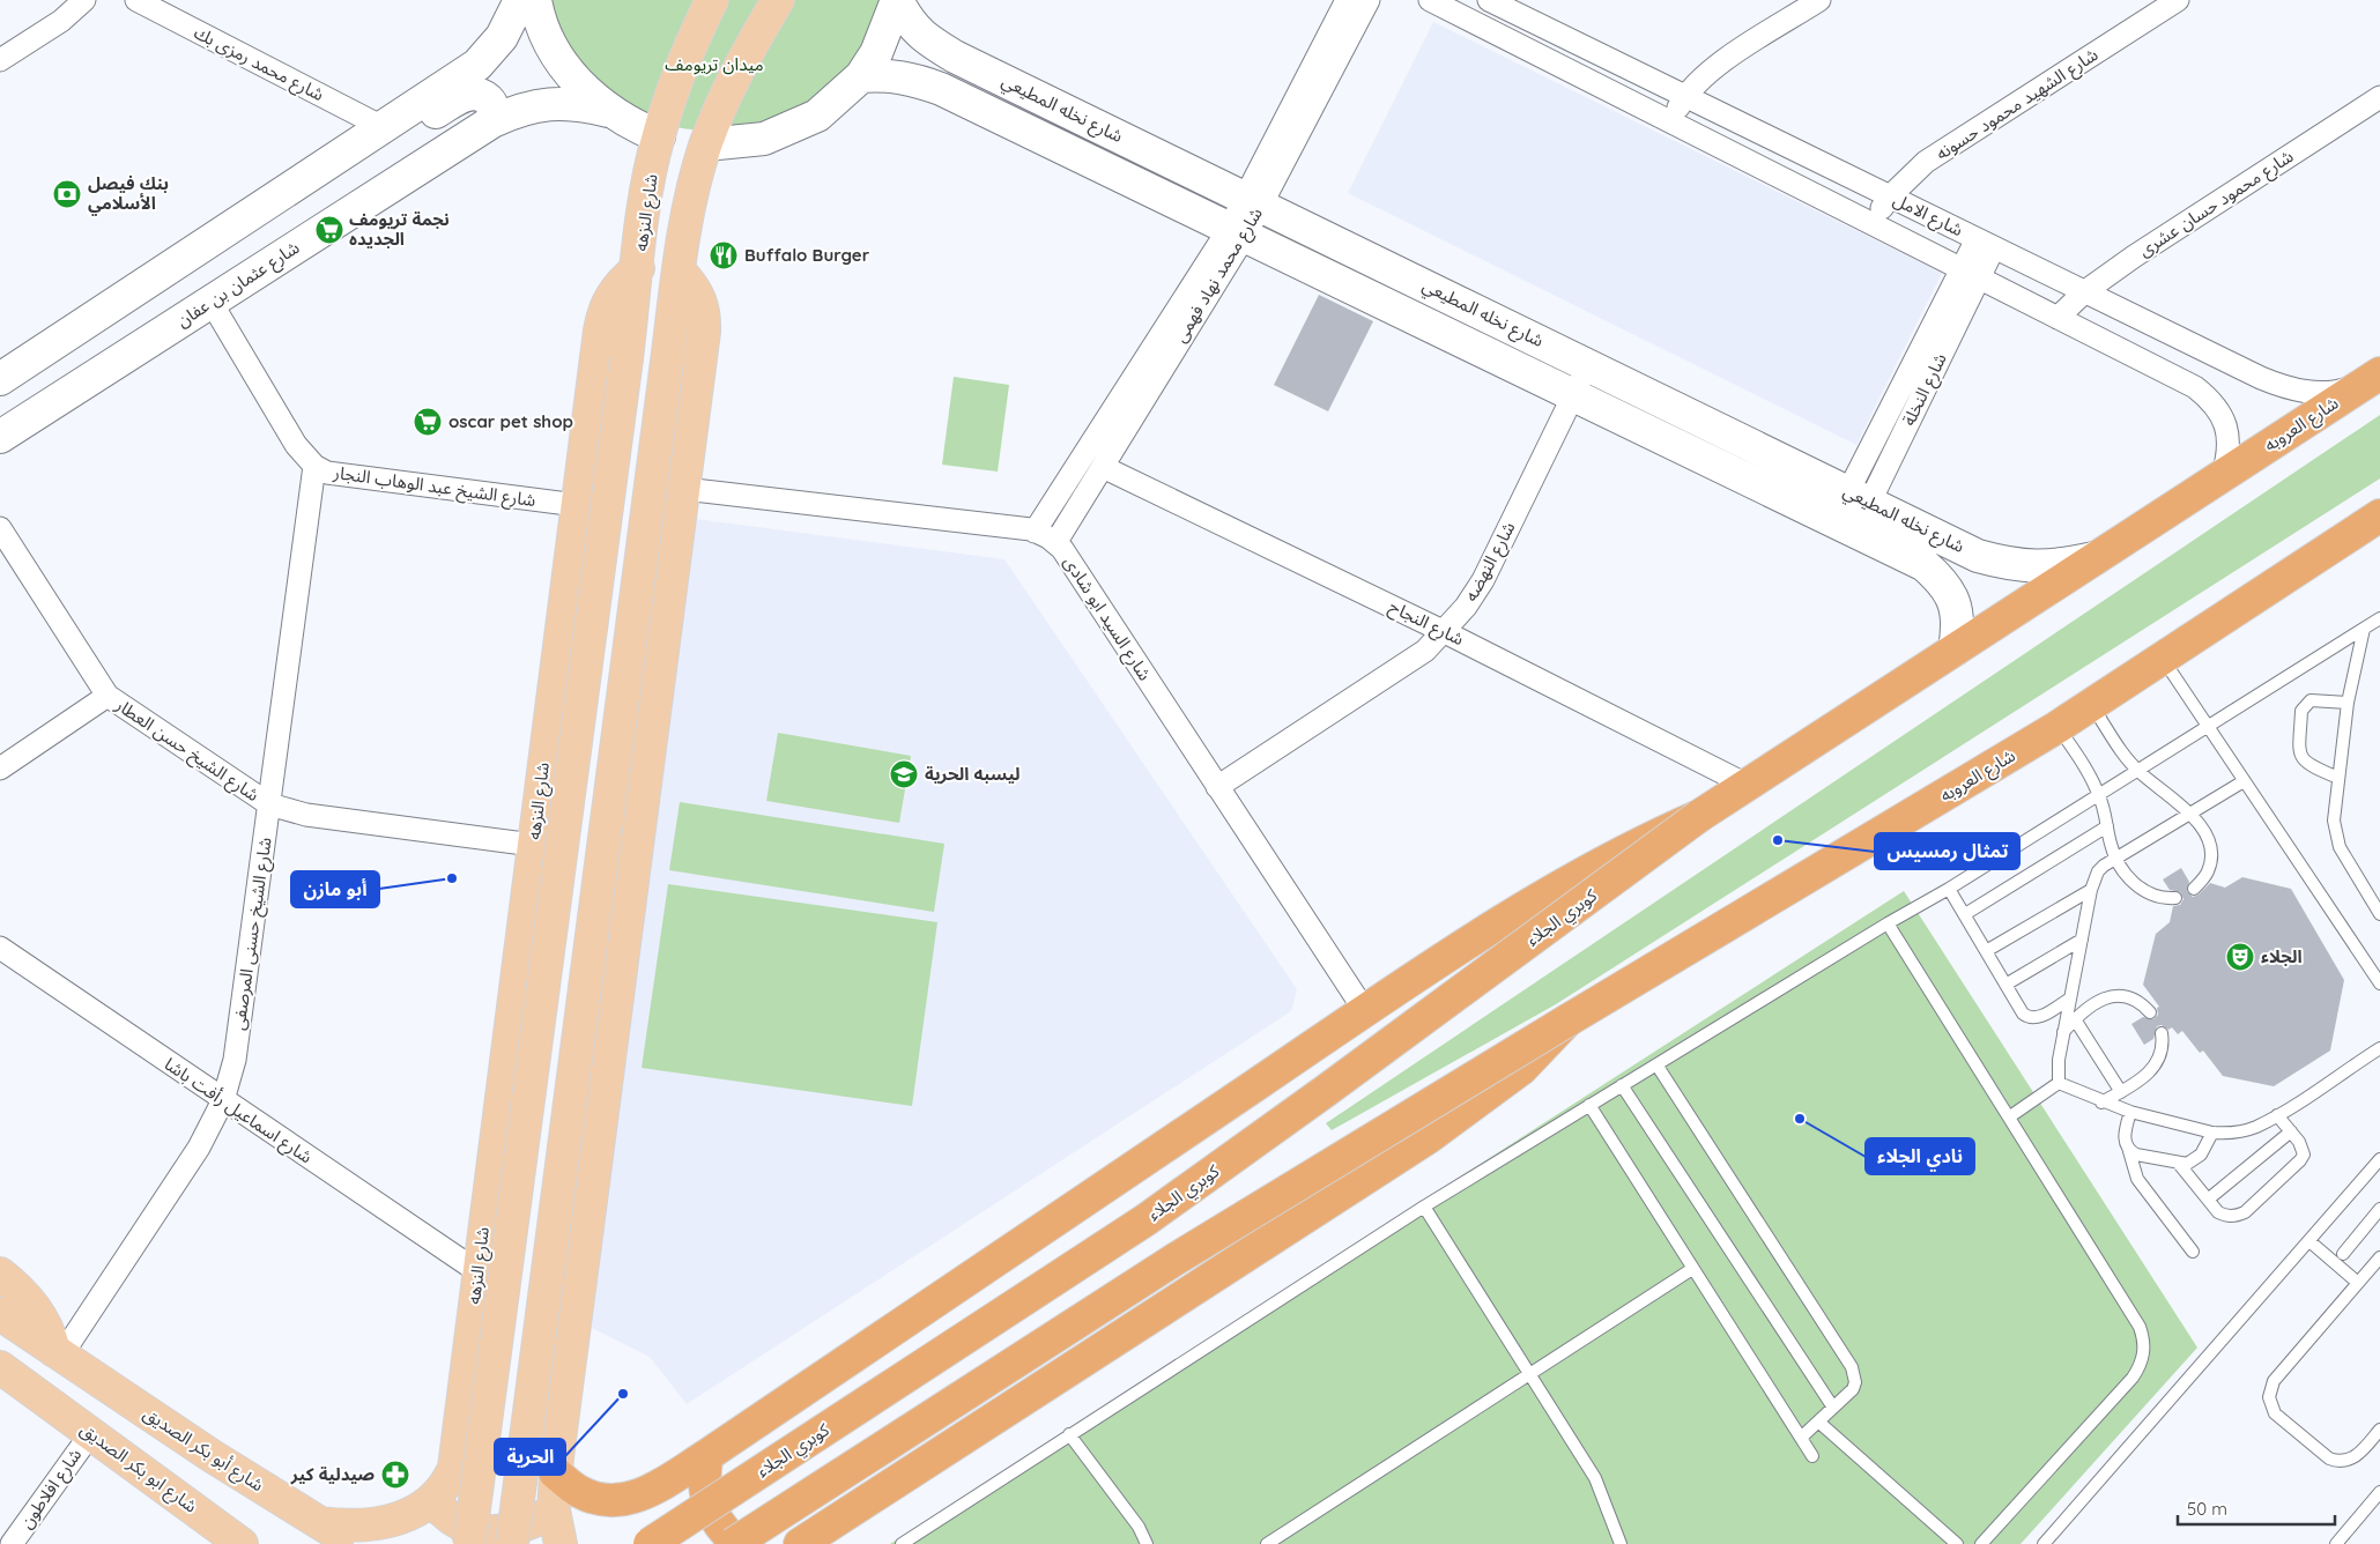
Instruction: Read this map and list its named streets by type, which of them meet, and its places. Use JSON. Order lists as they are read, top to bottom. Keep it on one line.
{"streets":{"highway":["شارع العروبه","كوبري الجلاء"],"main road":["شارع النزهه","شارع أبو بكر الصديق","شارع ابو بكر الصديق"],"street":["شارع محمد رمزى بك","شارع الشهيد محمود حسونه","شارع نخله المطيعي","شارع محمود حسان عشرى","شارع الامل","شارع محمد نهاد فهمى","شارع عثمان بن عفان","شارع النخلة","شارع الشيخ عبد الوهاب النجار","شارع النهضه","شارع السيد ابو شادى","شارع النجاح","شارع الشيخ حسن العطار","شارع الشيخ حسنى المرصفى","شارع اسماعيل رأفت باشا","شارع افلاطون"]},"crossings":[["شارع الشهيد محمود حسونه","شارع الامل"],["شارع نخله المطيعي","شارع محمد نهاد فهمى"],["شارع نخله المطيعي","شارع النخلة"],["شارع نخله المطيعي","شارع العروبه"],["شارع نخله المطيعي","شارع النهضه"],["شارع محمود حسان عشرى","شارع الامل"],["شارع النزهه","شارع الشيخ عبد الوهاب النجار"],["شارع النزهه","شارع الشيخ حسن العطار"],["شارع النزهه","شارع اسماعيل رأفت باشا"],["شارع النزهه","شارع أبو بكر الصديق"],["شارع الامل","شارع النخلة"],["شارع الامل","شارع العروبه"],["شارع محمد نهاد فهمى","شارع السيد ابو شادى"],["شارع محمد نهاد فهمى","شارع النجاح"],["شارع عثمان بن عفان","شارع الشيخ عبد الوهاب النجار"],["شارع العروبه","شارع النجاح"],["شارع العروبه","كوبري الجلاء"],["شارع الشيخ عبد الوهاب النجار","شارع الشيخ حسنى المرصفى"],["شارع النهضه","شارع السيد ابو شادى"],["شارع النهضه","شارع النجاح"],["شارع الشيخ حسن العطار","شارع الشيخ حسنى المرصفى"],["شارع الشيخ حسنى المرصفى","شارع اسماعيل رأفت باشا"],["شارع الشيخ حسنى المرصفى","شارع أبو بكر الصديق"],["شارع ابو بكر الصديق","شارع افلاطون"]],"parks":["ميدان تريومف"],"places":{"bank":["بنك فيصل الأسلامي"],"supermarket":["نجمة تريومف الجديده","oscar pet shop"],"restaurant":["Buffalo Burger"],"school or university":["ليسبه الحرية"],"other":["تمثال رمسيس","أبو مازن","نادي الجلاء","الحرية"],"theatre":["الجلاء"],"pharmacy":["صيدلية كير"]},"scale_bar":"50 m"}
